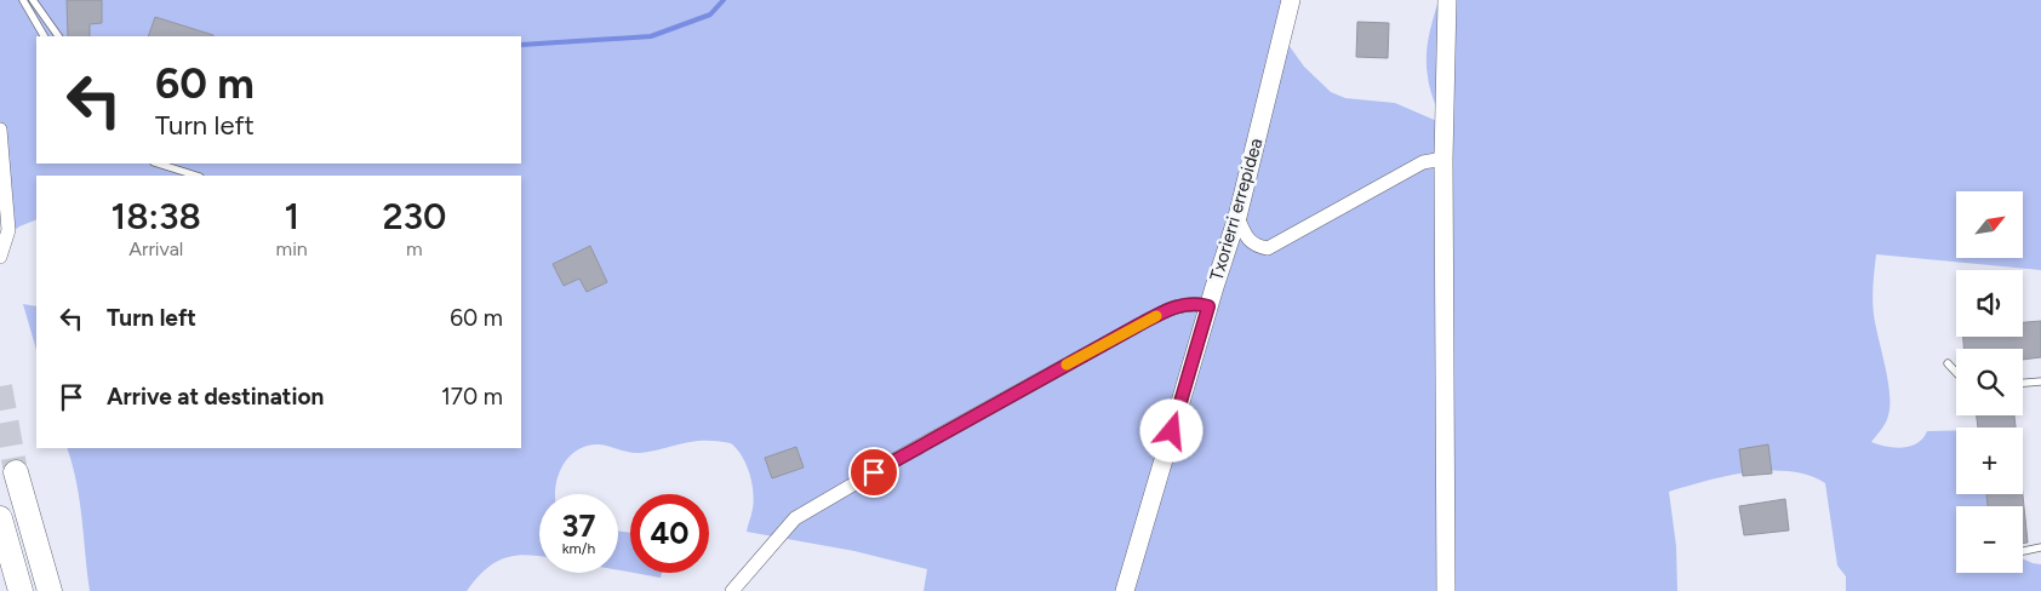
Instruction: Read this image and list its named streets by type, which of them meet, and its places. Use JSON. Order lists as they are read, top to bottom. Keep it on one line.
{"streets":{"street":["Txorierri errepidea"]},"north":"top right","page":{"turn":["60 m","Turn left"],"eta":["18:38","Arrival","1","min","230","m"],"map_buttons":["+","−"],"list":[{"name":"Turn left","value":"60 m"},{"name":"Arrive at destination","value":"170 m"}],"speed":"37 km/h","limit":"40"}}
